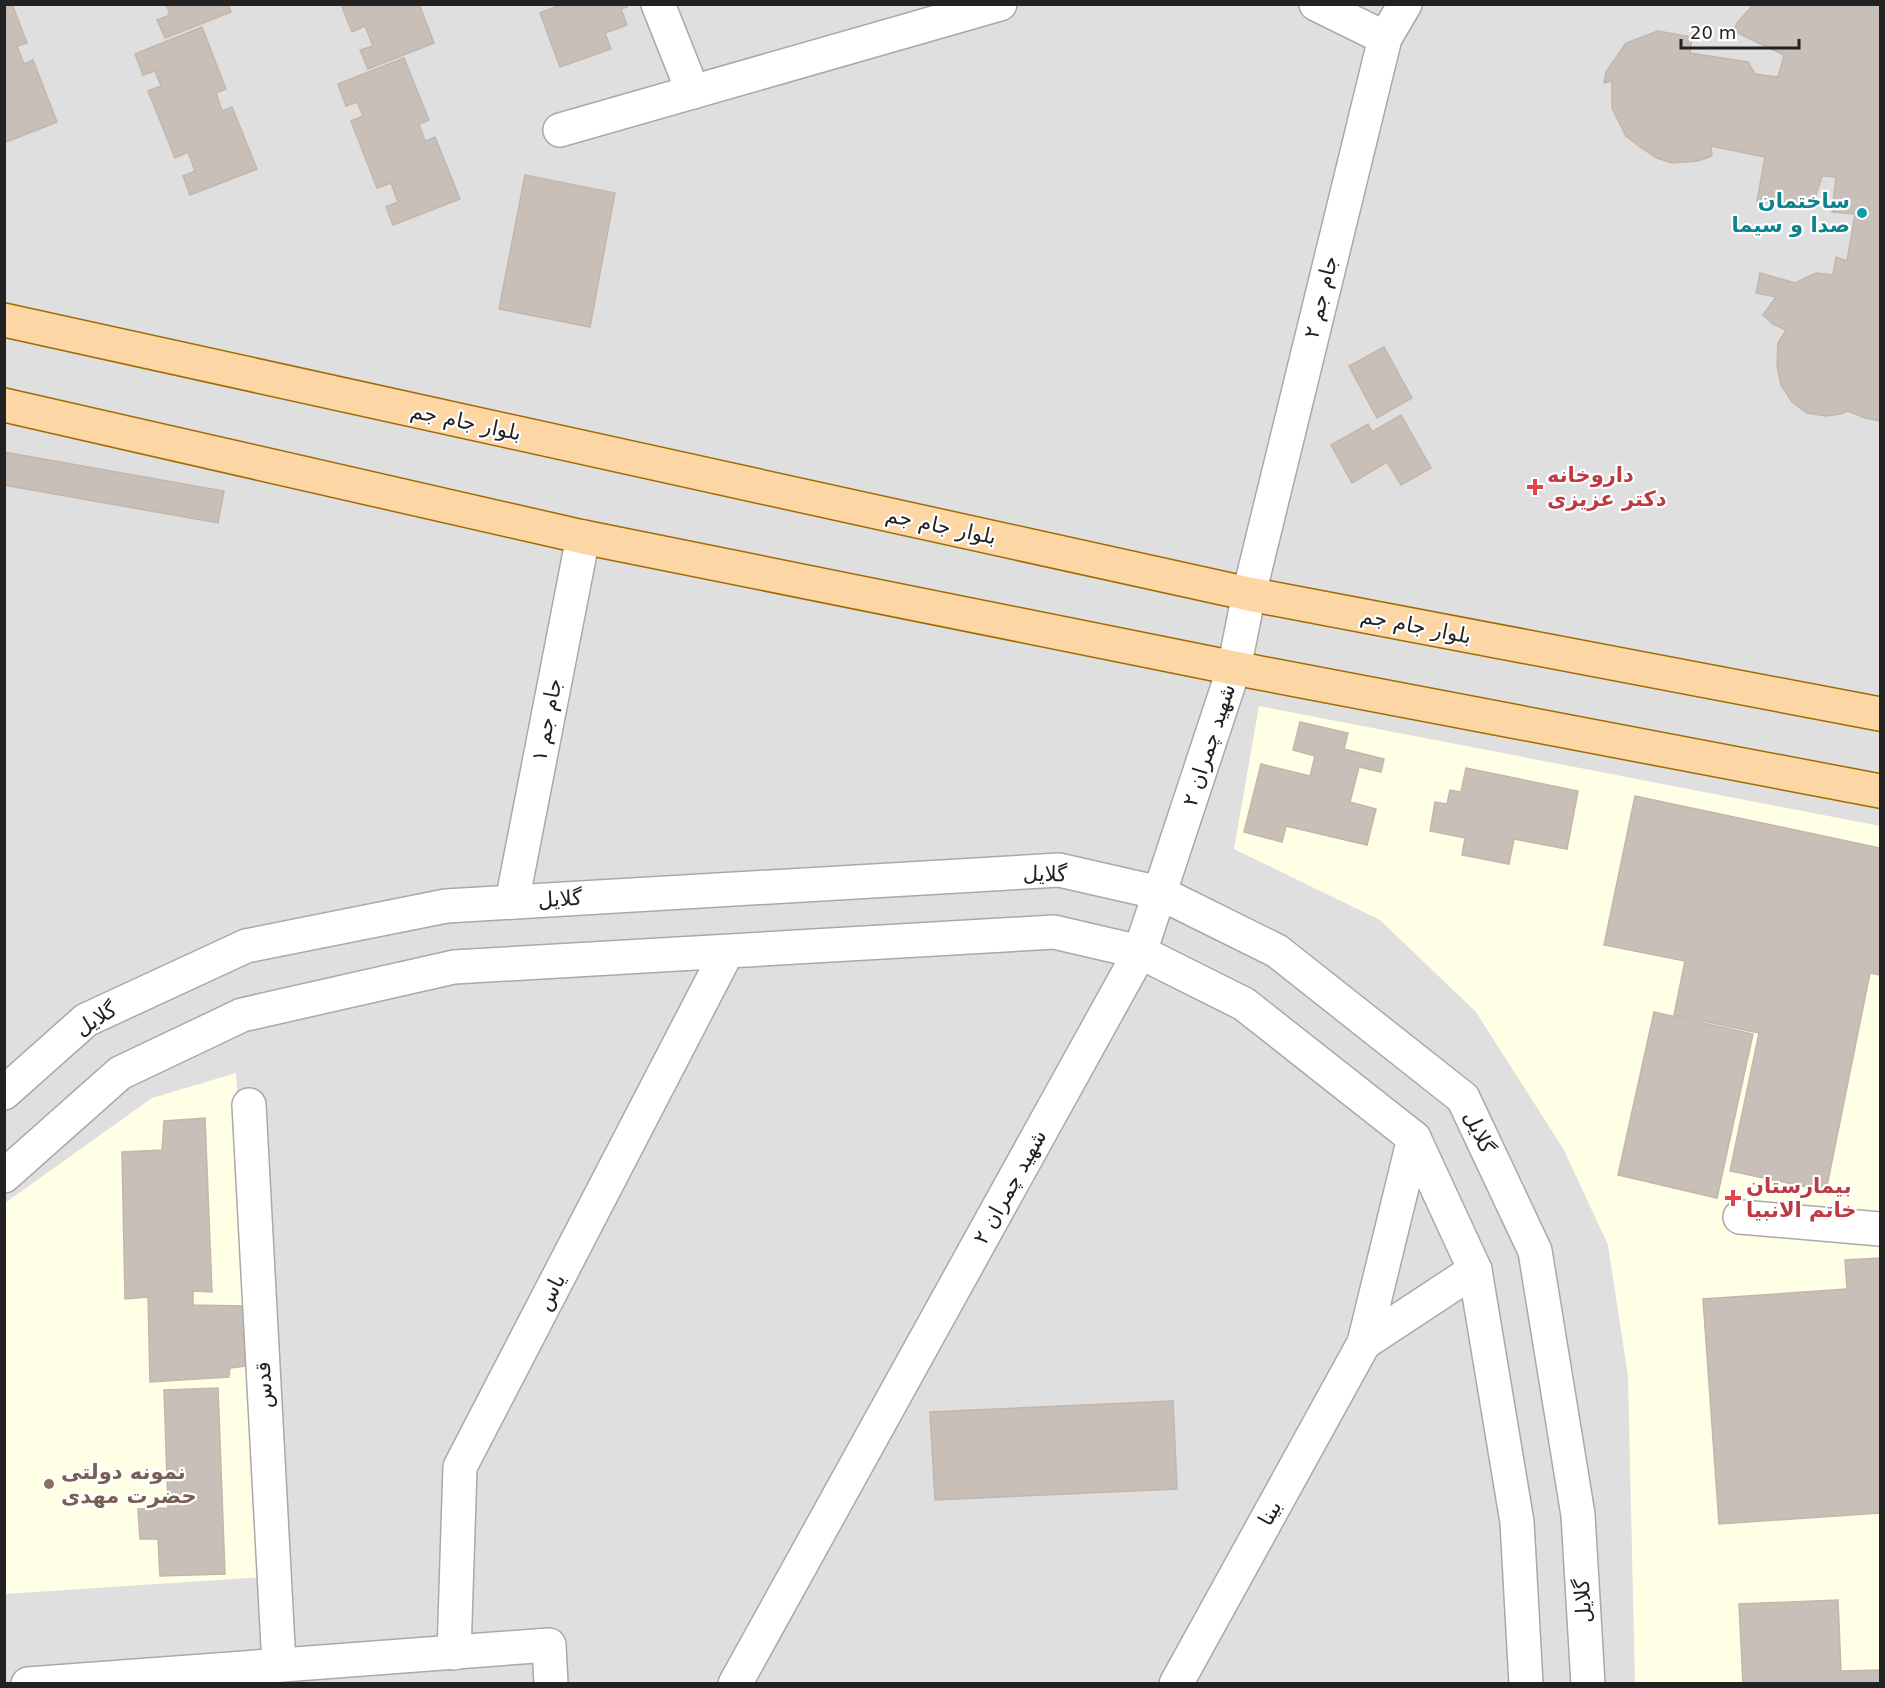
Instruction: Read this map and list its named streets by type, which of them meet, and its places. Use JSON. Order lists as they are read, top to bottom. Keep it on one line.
{"streets":{"main road":["بلوار جام جم"],"street":["جام جم ۲","جام جم ۱","شهید چمران ۲","گلایل","یاس","قدس","بینا"]},"crossings":[["جام جم ۲","بلوار جام جم"],["جام جم ۲","شهید چمران ۲"],["جام جم ۱","گلایل"],["شهید چمران ۲","گلایل"]],"places":{"other":["ساختمان صدا و سیما","نمونه دولتی حضرت مهدی"],"health":["داروخانه دکتر عزیزی","بیمارستان خاتم الانبیا"]},"scale_bar":"20 m"}
